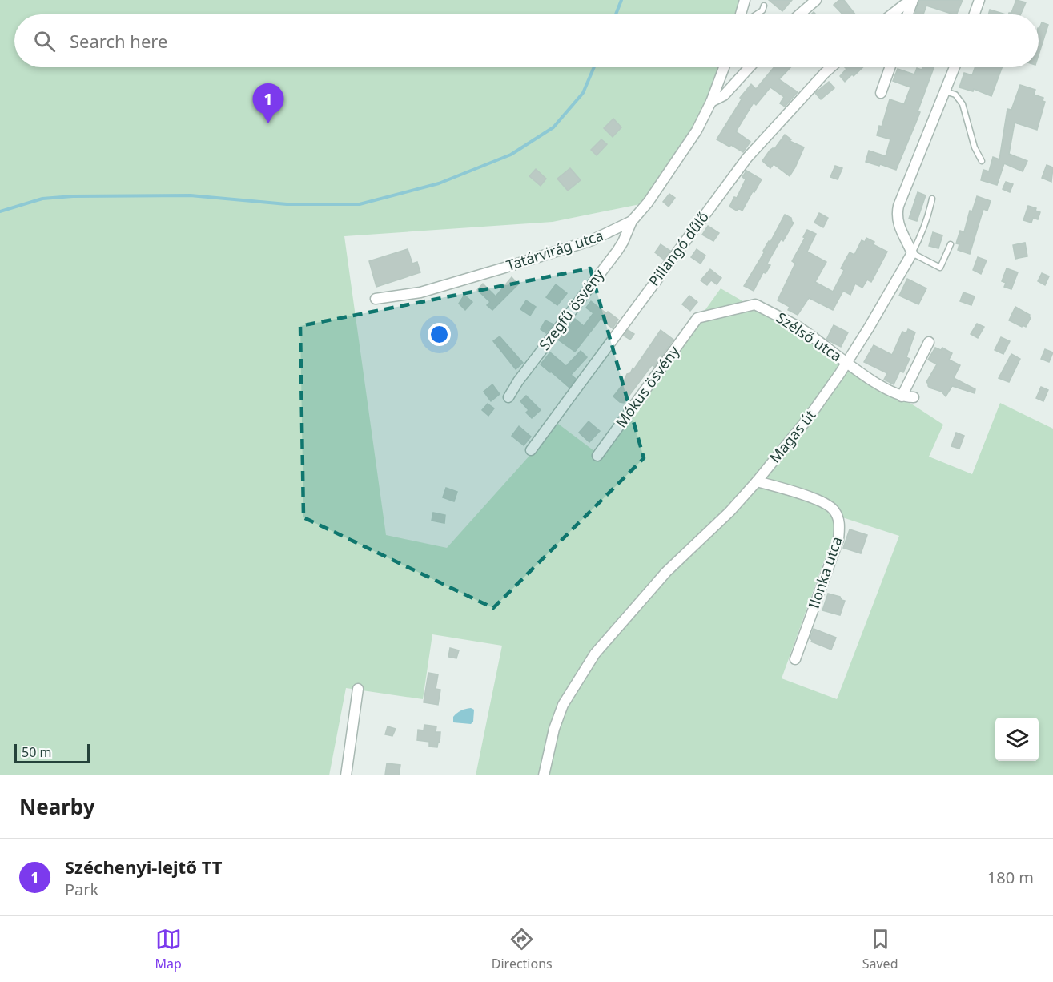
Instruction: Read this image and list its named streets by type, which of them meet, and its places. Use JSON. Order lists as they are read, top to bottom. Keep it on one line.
{"streets":{"street":["Pillangó dűlő","Tatárvirág utca","Szegfű ösvény","Szélső utca","Mókus ösvény","Magas út","Ilonka utca"]},"crossings":[["Tatárvirág utca","Szegfű ösvény"],["Szélső utca","Mókus ösvény"],["Szélső utca","Magas út"],["Magas út","Ilonka utca"]],"scale_bar":"50 m","page":{"search":"Search here","pins":"1","scale":"50 m","heading":"Nearby","list":[{"mark":"1","name":"Széchenyi-lejtő TT","note":"Park","value":"180 m"}],"nav":["Map","Directions","Saved"]}}
